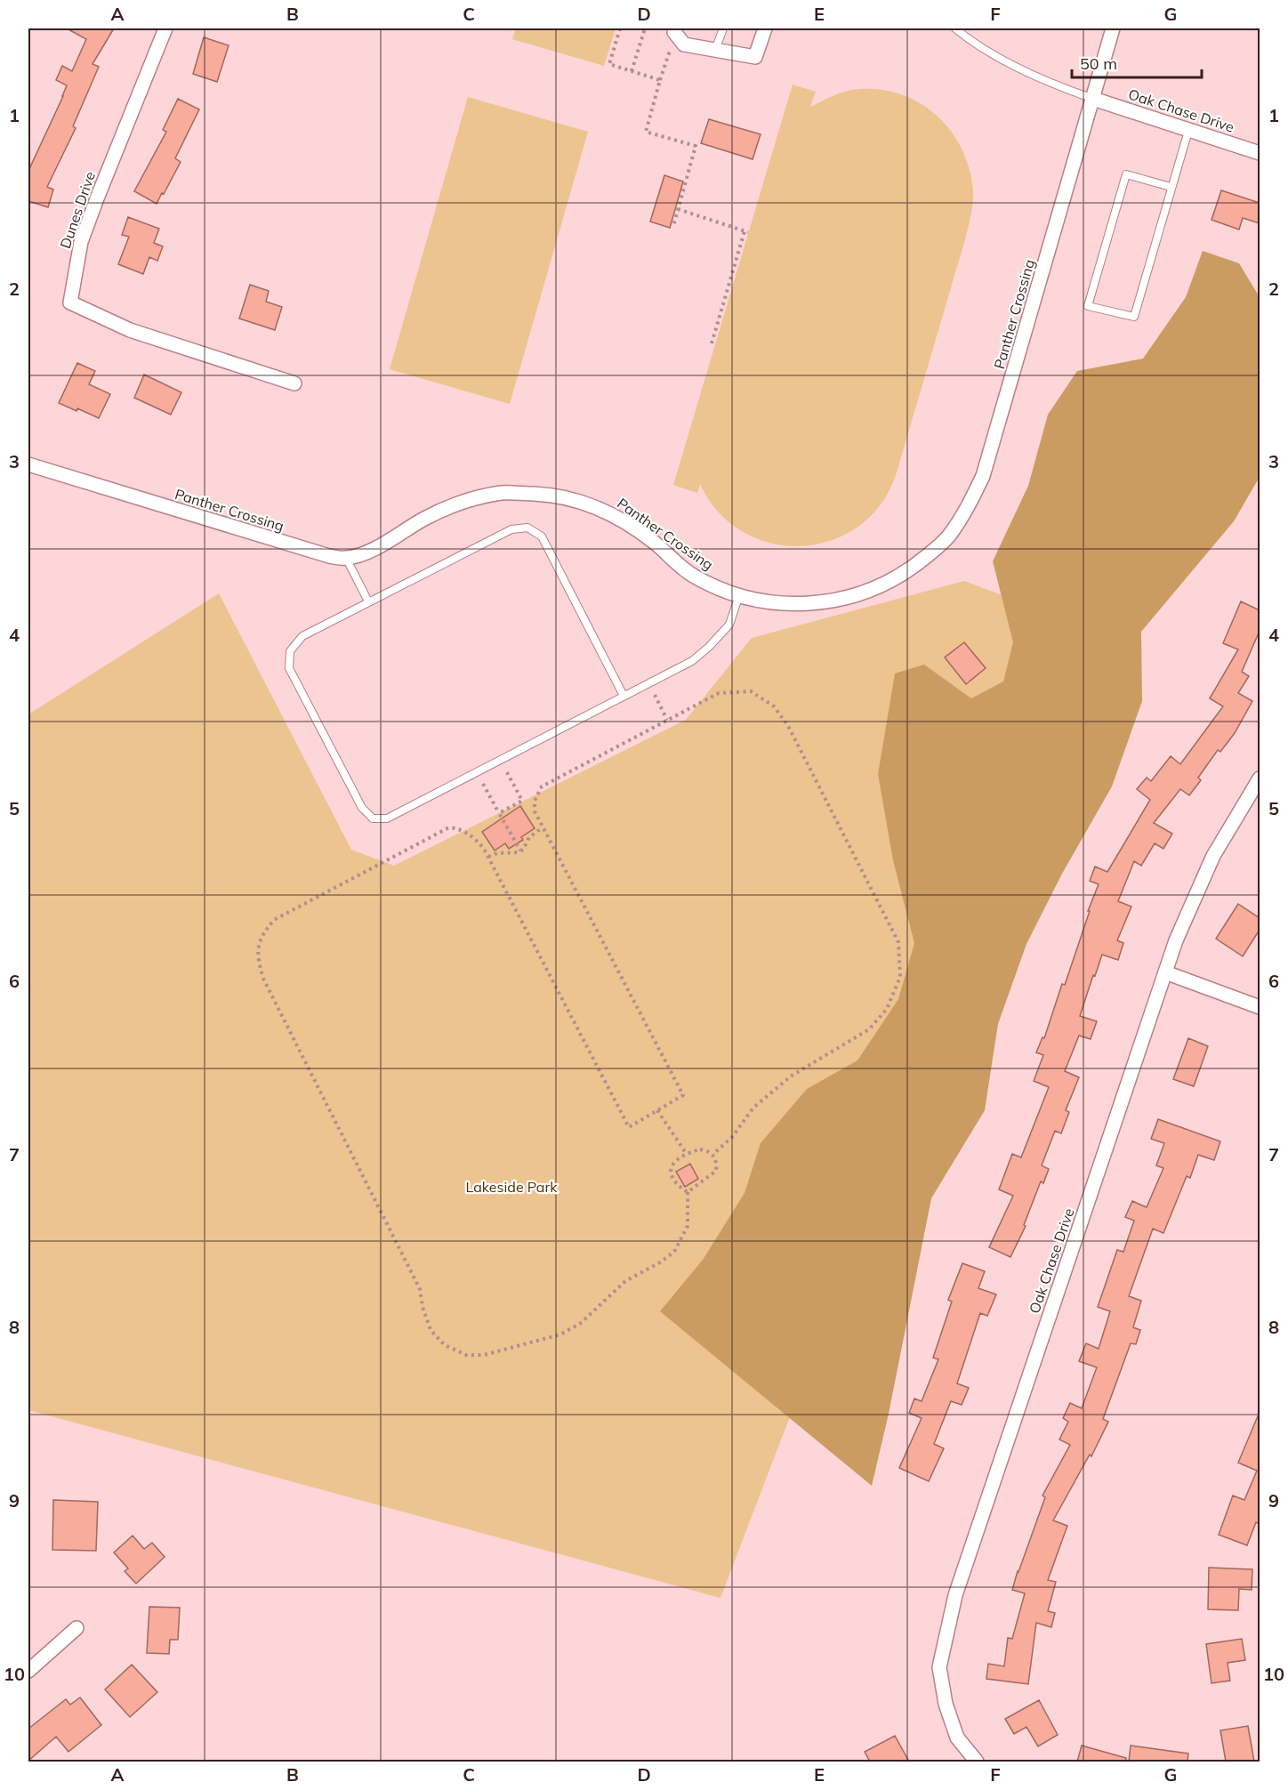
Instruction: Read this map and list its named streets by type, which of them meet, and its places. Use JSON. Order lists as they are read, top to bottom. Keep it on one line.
{"streets":{"street":["Oak Chase Drive","Dunes Drive","Panther Crossing"]},"crossings":[["Oak Chase Drive","Panther Crossing"]],"parks":["Lakeside Park"],"scale_bar":"50 m","grid":{"columns":["A","B","C","D","E","F","G"],"rows":["1","2","3","4","5","6","7","8","9","10"]}}
